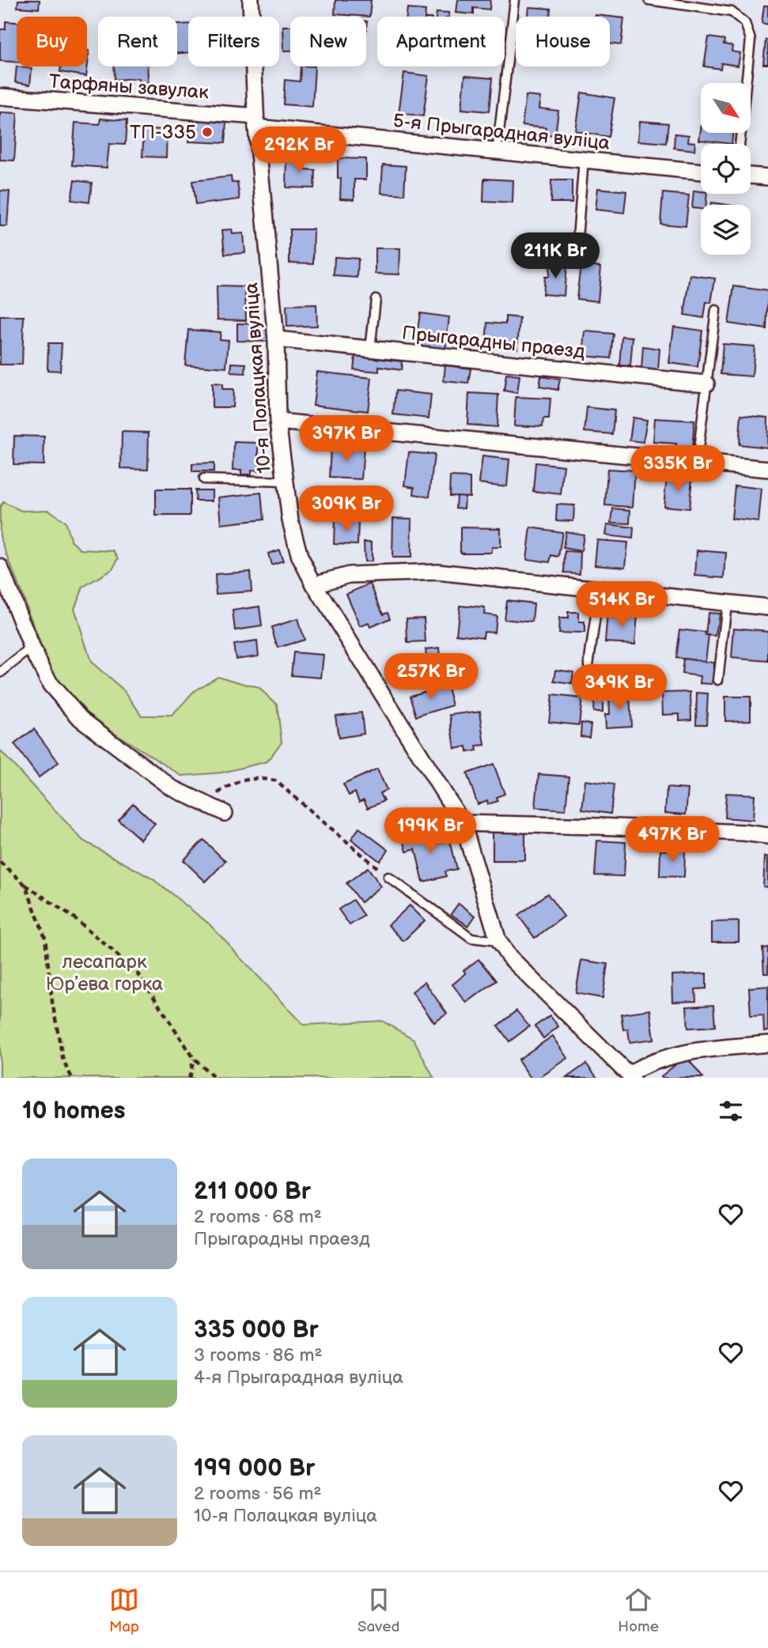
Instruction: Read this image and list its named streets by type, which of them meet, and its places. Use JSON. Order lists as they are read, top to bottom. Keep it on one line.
{"streets":{"street":["Тарфяны завулак","5-я Прыгарадная вуліца","Прыгарадны праезд","10-я Полацкая вуліца"]},"crossings":[["Тарфяны завулак","5-я Прыгарадная вуліца"],["Тарфяны завулак","10-я Полацкая вуліца"],["5-я Прыгарадная вуліца","10-я Полацкая вуліца"],["Прыгарадны праезд","10-я Полацкая вуліца"]],"parks":["лесапарк Юрʼева горка"],"places":["ТП-335"],"north":"bottom right","page":{"chip":["Buy","Rent","Filters","New","Apartment","House"],"price":["292K Br","211K Br","397K Br","335K Br","309K Br","514K Br","257K Br","349K Br","199K Br","497K Br"],"heading":"10 homes","list":[{"name":"211 000 Br","note":"2 rooms · 68 m² · Прыгарадны праезд"},{"name":"335 000 Br","note":"3 rooms · 86 m² · 4-я Прыгарадная вуліца"},{"name":"199 000 Br","note":"2 rooms · 56 m² · 10-я Полацкая вуліца"}],"tabs":["Map","Saved","Home"]}}
